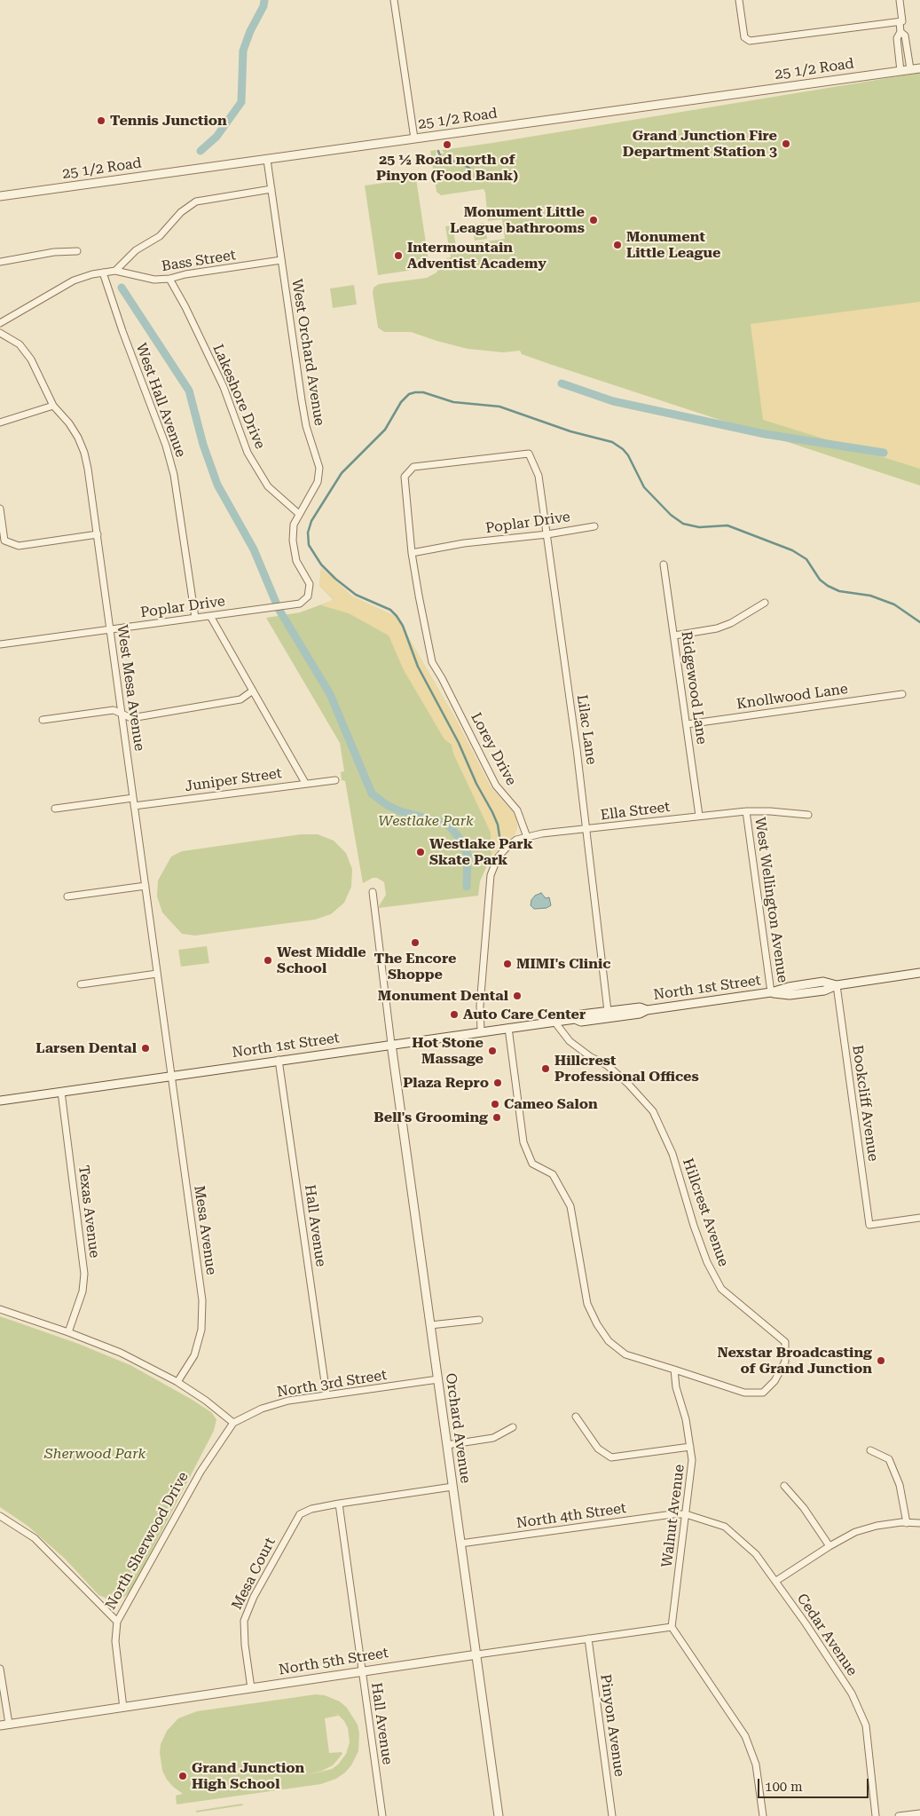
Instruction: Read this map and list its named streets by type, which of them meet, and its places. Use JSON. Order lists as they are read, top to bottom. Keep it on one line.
{"streets":{"street":["25 1/2 Road","Bass Street","West Orchard Avenue","Lakeshore Drive","West Hall Avenue","Poplar Drive","West Mesa Avenue","Ridgewood Lane","Knollwood Lane","Lilac Lane","Lorey Drive","Juniper Street","Ella Street","West Wellington Avenue","North 1st Street","Bookcliff Avenue","Texas Avenue","Hillcrest Avenue","Hall Avenue","Mesa Avenue","North 3rd Street","Orchard Avenue","North 4th Street","Walnut Avenue","North Sherwood Drive","Mesa Court","Cedar Avenue","North 5th Street","Pinyon Avenue"]},"crossings":[["25 1/2 Road","West Orchard Avenue"],["Bass Street","West Orchard Avenue"],["Bass Street","Lakeshore Drive"],["Bass Street","West Hall Avenue"],["West Orchard Avenue","Lakeshore Drive"],["West Orchard Avenue","Poplar Drive"],["West Hall Avenue","Poplar Drive"],["Poplar Drive","West Mesa Avenue"],["Poplar Drive","Lilac Lane"],["Poplar Drive","Lorey Drive"],["West Mesa Avenue","Juniper Street"],["West Mesa Avenue","North 1st Street"],["West Mesa Avenue","Mesa Avenue"],["Ridgewood Lane","Knollwood Lane"],["Ridgewood Lane","Ella Street"],["Lilac Lane","Lorey Drive"],["Lilac Lane","Ella Street"],["Lilac Lane","North 1st Street"],["Lorey Drive","Ella Street"],["Ella Street","West Wellington Avenue"],["West Wellington Avenue","North 1st Street"],["North 1st Street","Bookcliff Avenue"],["North 1st Street","Texas Avenue"],["North 1st Street","Hillcrest Avenue"],["North 1st Street","Hall Avenue"],["North 1st Street","Mesa Avenue"],["North 1st Street","Orchard Avenue"],["Hillcrest Avenue","Walnut Avenue"],["Hall Avenue","North 3rd Street"],["Hall Avenue","Mesa Court"],["Hall Avenue","North 5th Street"],["North 3rd Street","Orchard Avenue"],["North 3rd Street","North Sherwood Drive"],["Orchard Avenue","North 4th Street"],["Orchard Avenue","North 5th Street"],["North 4th Street","Walnut Avenue"],["North 4th Street","Cedar Avenue"],["Walnut Avenue","Cedar Avenue"],["Walnut Avenue","North 5th Street"],["North Sherwood Drive","North 5th Street"],["Mesa Court","North 5th Street"],["North 5th Street","Pinyon Avenue"]],"parks":["Westlake Park","Sherwood Park"],"places":["Tennis Junction","Grand Junction Fire Department Station 3","25 ½ Road north of Pinyon (Food Bank)","Monument Little League bathrooms","Monument Little League","Intermountain Adventist Academy","Westlake Park Skate Park","The Encore Shoppe","West Middle School","MIMI's Clinic","Monument Dental","Auto Care Center","Larsen Dental","Hot Stone Massage","Hillcrest Professional Offices","Plaza Repro","Cameo Salon","Bell's Grooming","Nexstar Broadcasting of Grand Junction","Grand Junction High School"],"scale_bar":"100 m"}
